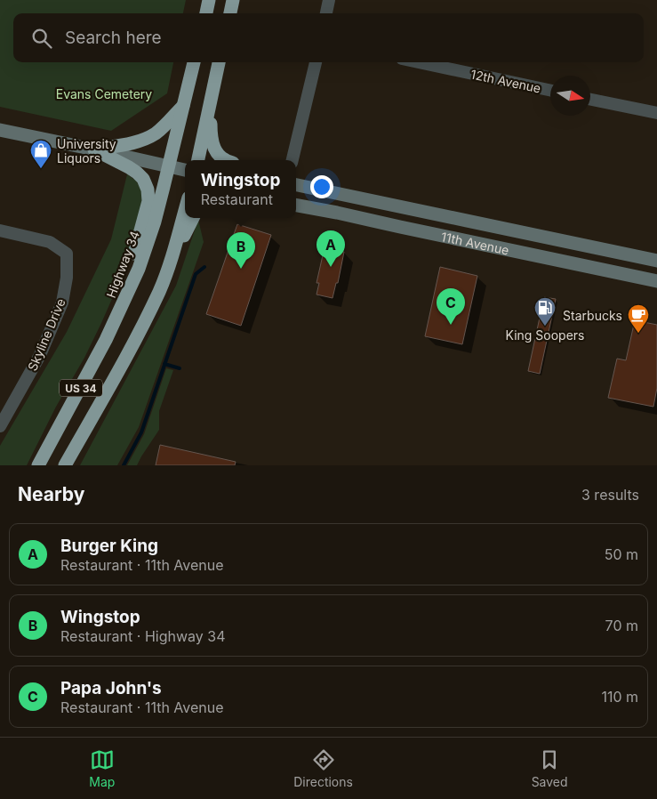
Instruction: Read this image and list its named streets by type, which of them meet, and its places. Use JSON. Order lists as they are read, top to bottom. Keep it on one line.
{"streets":{"highway":["Highway 34","US 34"],"main road":["11th Avenue"],"street":["12th Avenue","Skyline Drive"]},"parks":["Evans Cemetery"],"places":{"shop":["University Liquors"],"fuel station":["King Soopers"],"cafe":["Starbucks"]},"north":"right","page":{"search":"Search here","popup":["Wingstop","Restaurant"],"pins":["A","B","C"],"heading":["Nearby","3 results"],"list":[{"mark":"A","name":"Burger King","note":"Restaurant · 11th Avenue","value":"50 m"},{"mark":"B","name":"Wingstop","note":"Restaurant · Highway 34","value":"70 m"},{"mark":"C","name":"Papa John's","note":"Restaurant · 11th Avenue","value":"110 m"}],"nav":["Map","Directions","Saved"]}}
